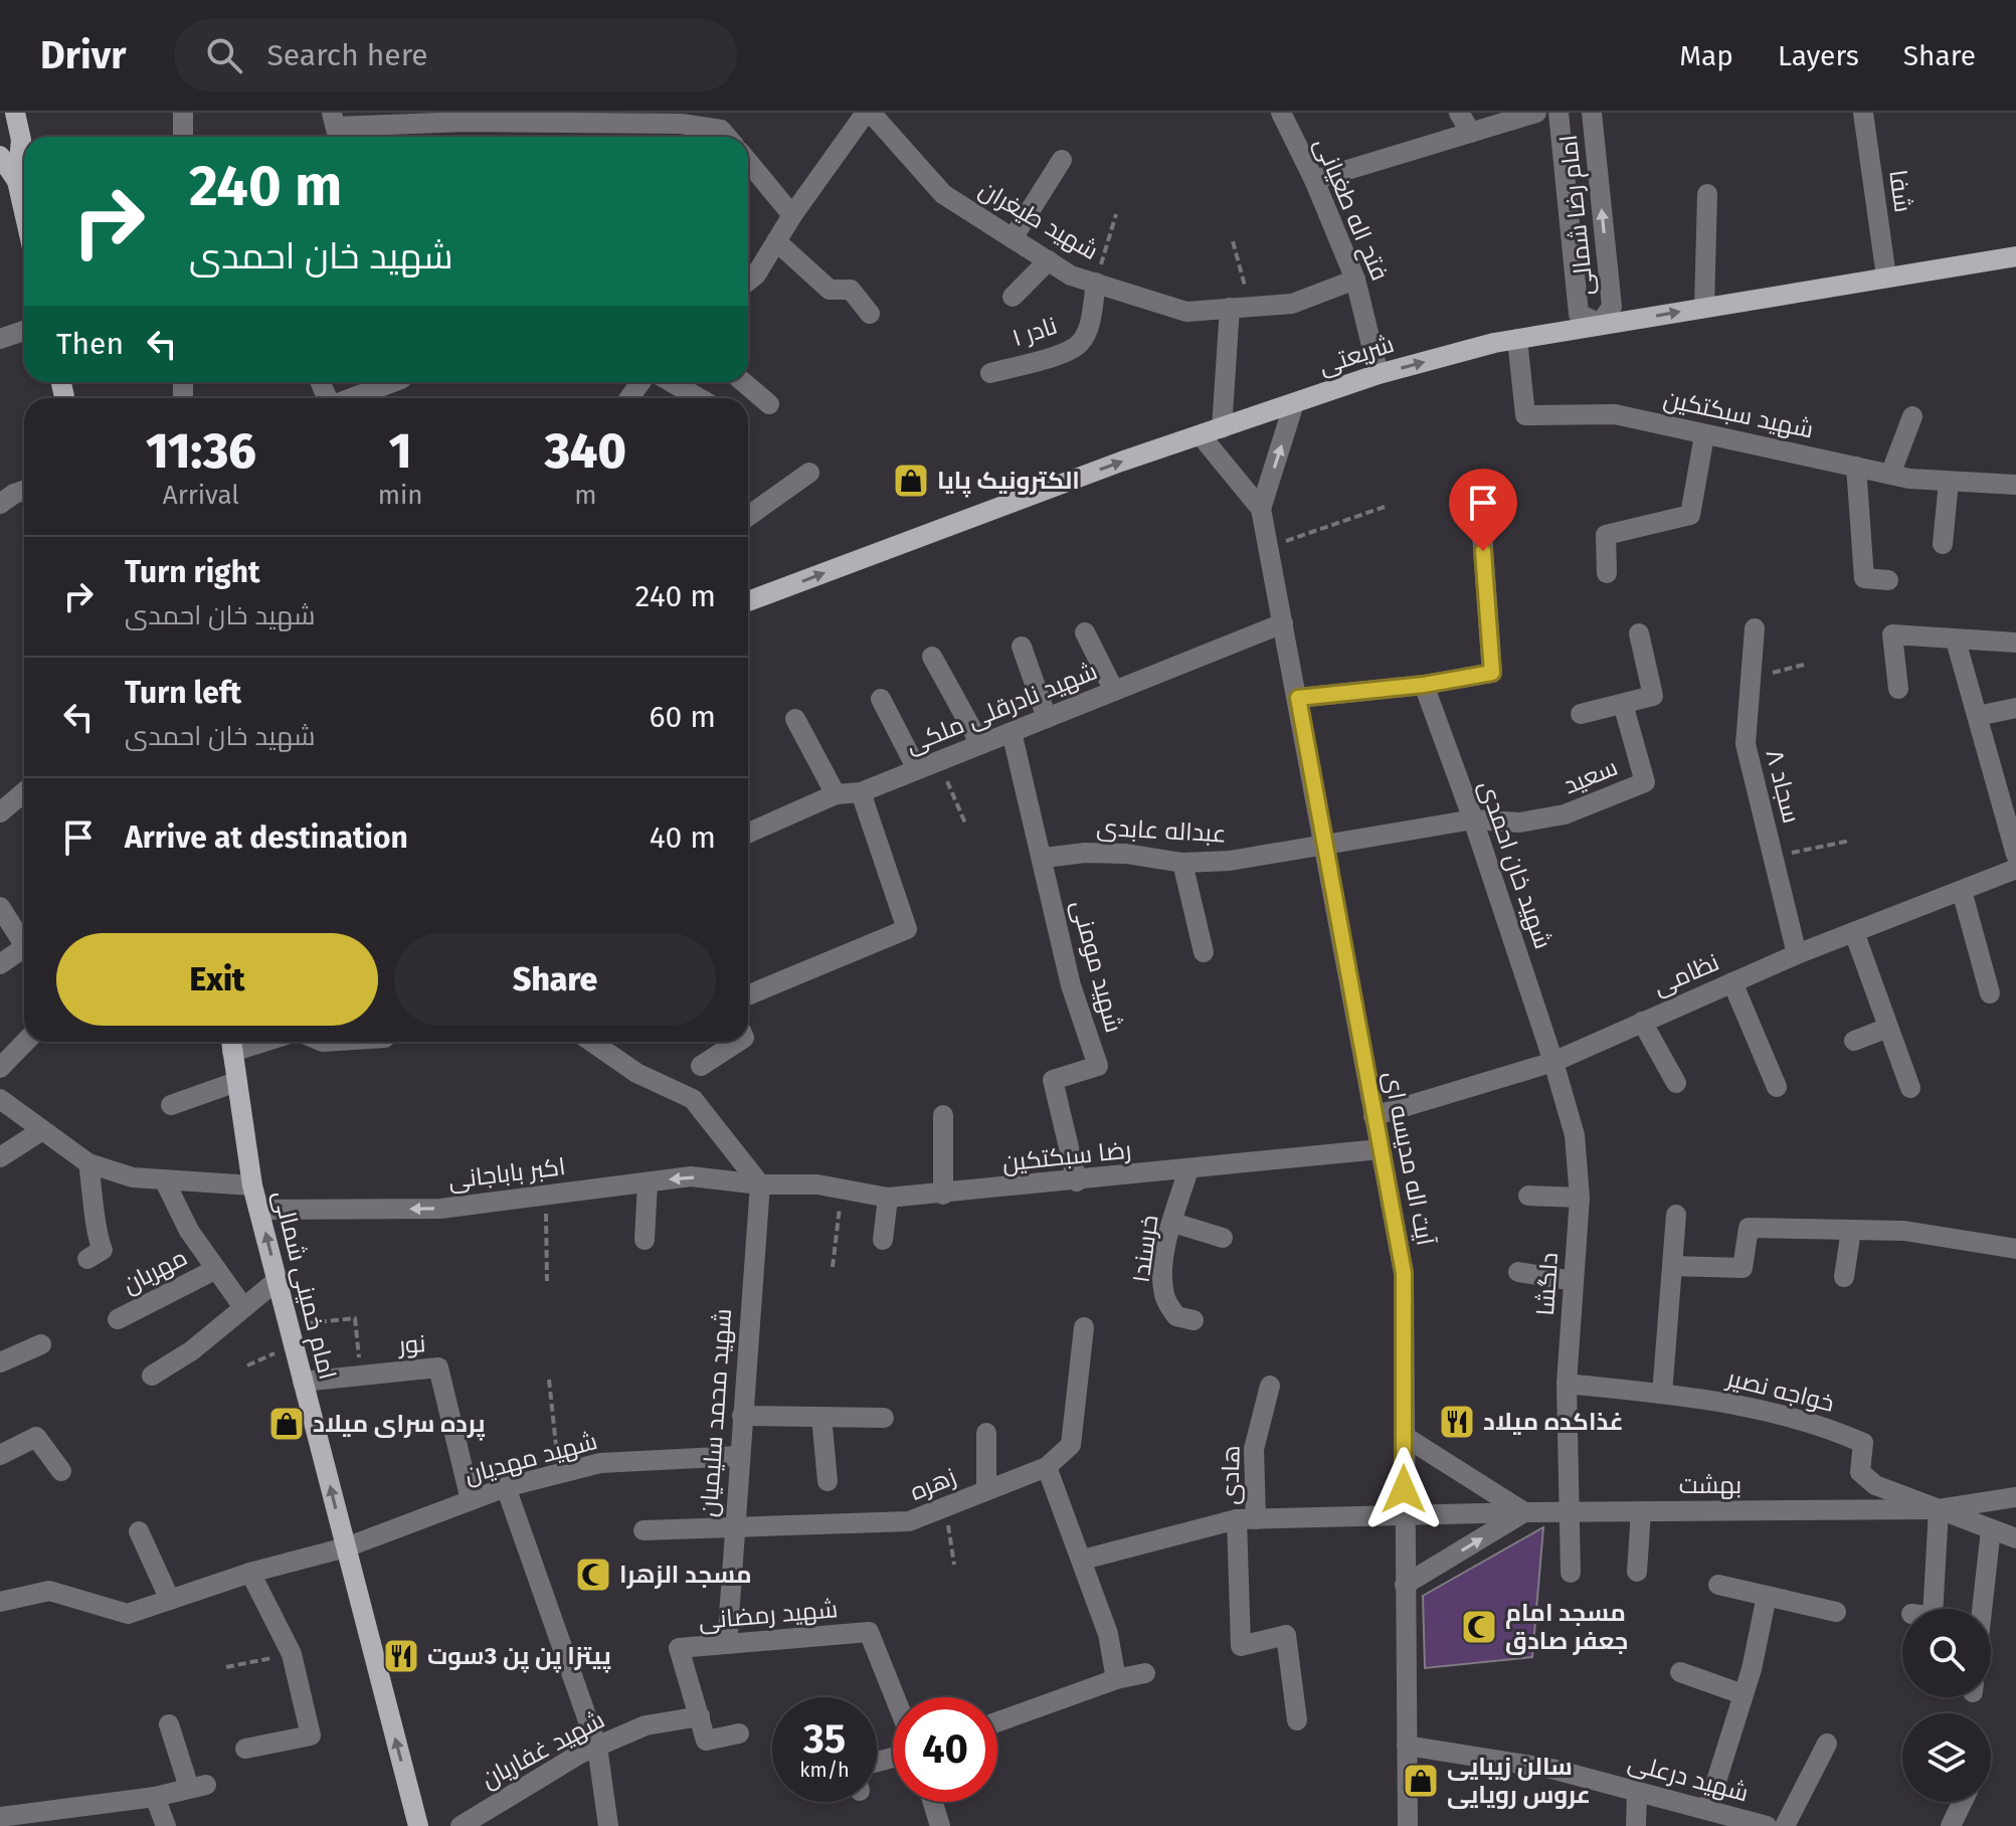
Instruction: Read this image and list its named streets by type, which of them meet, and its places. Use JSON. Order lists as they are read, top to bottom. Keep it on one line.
{"streets":{"main road":["شریعتی","امام خمینی شمالی"],"street":["شفا","فتح اله طغیانی","امام رضا شمالی","شهید طیغران","نادر ۱","شهید سبکتکین","شهید نادرقلی ملکی","سعید","سجاد ۸","عبداله عابدی","شهید خان احمدی","شهید مومنی","نظامی","رضا سبکتکین","آیت اله مدیسه ای","اکبر باباجانی","خرسند۱","مهربان","دلگشا","نور","خواجه نصیر","شهید محمد سلیمیان","شهید مهدیان","هادی","زهره","بهشت","شهید رمضانی","شهید غفاریان","شهید درعلی"]},"crossings":[["شفا","شریعتی"],["فتح اله طغیانی","شهید طیغران"],["فتح اله طغیانی","شریعتی"],["امام رضا شمالی","شریعتی"],["شهید طیغران","نادر ۱"],["شریعتی","شهید سبکتکین"],["شهید نادرقلی ملکی","شهید مومنی"],["شهید نادرقلی ملکی","آیت اله مدیسه ای"],["سعید","عبداله عابدی"],["سعید","شهید خان احمدی"],["سجاد ۸","نظامی"],["عبداله عابدی","شهید خان احمدی"],["عبداله عابدی","شهید مومنی"],["عبداله عابدی","آیت اله مدیسه ای"],["شهید خان احمدی","نظامی"],["شهید خان احمدی","دلگشا"],["شهید مومنی","رضا سبکتکین"],["نظامی","آیت اله مدیسه ای"],["نظامی","دلگشا"],["رضا سبکتکین","آیت اله مدیسه ای"],["رضا سبکتکین","اکبر باباجانی"],["رضا سبکتکین","خرسند۱"],["رضا سبکتکین","شهید محمد سلیمیان"],["آیت اله مدیسه ای","بهشت"],["آیت اله مدیسه ای","شهید درعلی"],["اکبر باباجانی","امام خمینی شمالی"],["اکبر باباجانی","شهید محمد سلیمیان"],["دلگشا","خواجه نصیر"],["دلگشا","بهشت"],["امام خمینی شمالی","نور"],["امام خمینی شمالی","شهید مهدیان"],["نور","شهید مهدیان"],["خواجه نصیر","بهشت"],["شهید محمد سلیمیان","شهید مهدیان"],["شهید محمد سلیمیان","زهره"],["شهید محمد سلیمیان","شهید رمضانی"],["شهید رمضانی","شهید غفاریان"]],"one_way":["شریعتی","اکبر باباجانی","امام خمینی شمالی"],"places":{"shop":["الکترونیک پایا","پرده سرای میلاد","سالن زیبایی عروس رویایی"],"restaurant":["غذاکده میلاد","پیتزا پن پن 3سوت"],"mosque":["مسجد الزهرا","مسجد امام جعفر صادق"]},"page":{"header":"Drivr","search":"Search here","nav":["Map","Layers","Share"],"turn":["240 m","شهید خان احمدی"],"then":"Then","eta":["11:36","Arrival","1","min","340","m"],"list":[{"name":"Turn right","note":"شهید خان احمدی","value":"240 m"},{"name":"Turn left","note":"شهید خان احمدی","value":"60 m"},{"name":"Arrive at destination","value":"40 m"}],"buttons":["Exit","Share"],"speed":"35 km/h","limit":"40"}}
